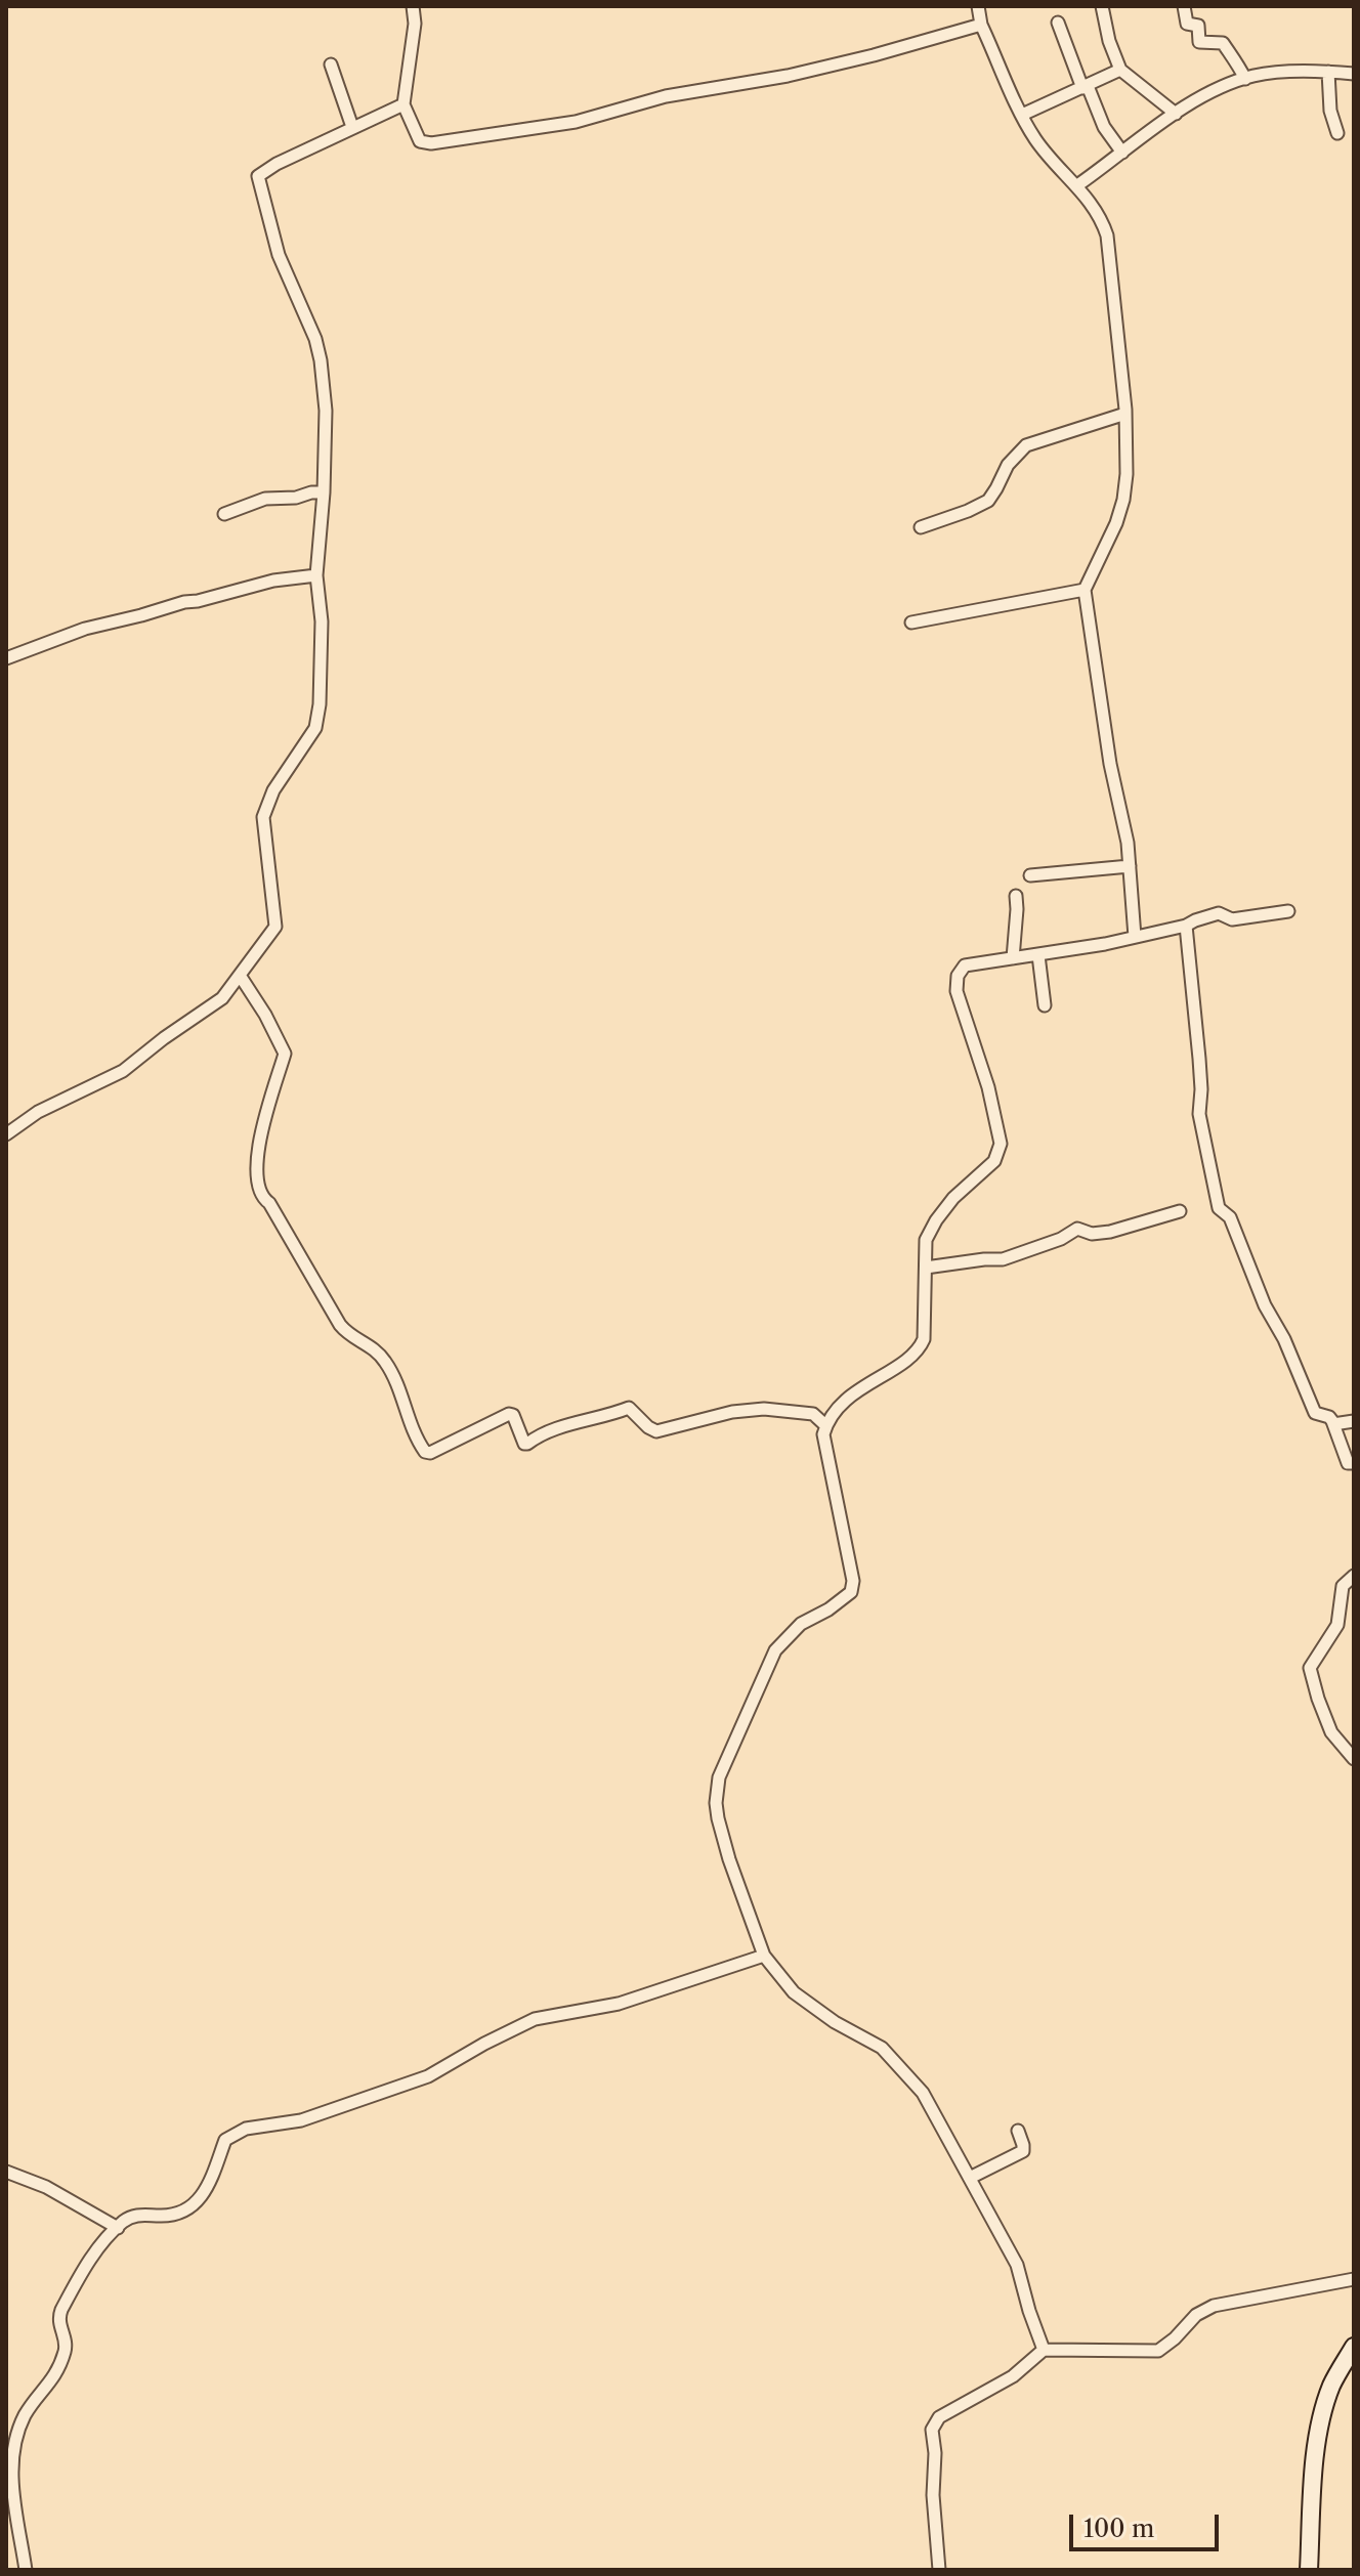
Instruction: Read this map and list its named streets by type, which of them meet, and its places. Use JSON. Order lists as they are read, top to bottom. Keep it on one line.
{"scale_bar":"100 m"}
